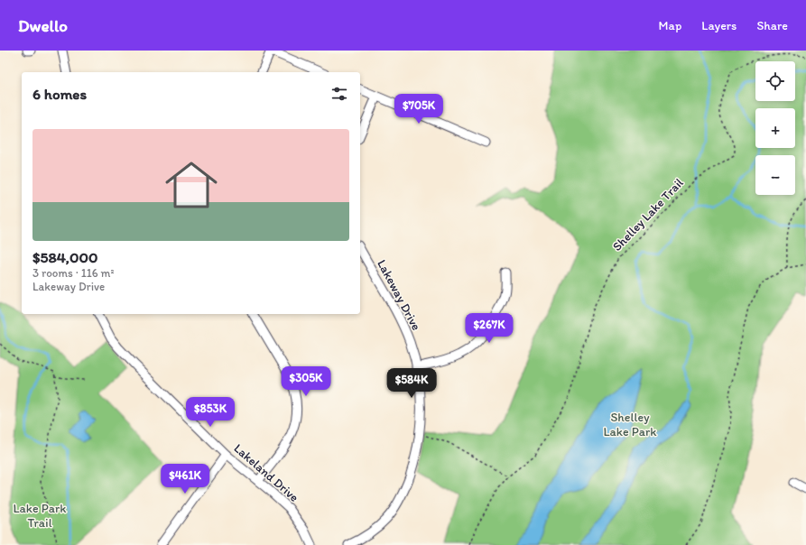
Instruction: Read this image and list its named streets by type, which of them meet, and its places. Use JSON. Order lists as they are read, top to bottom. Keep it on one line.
{"streets":{"street":["Lakeway Drive","Lakeland Drive"],"path":["Shelley Lake Trail"]},"parks":["Shelley Lake Park","Lake Park Trail"],"page":{"header":"Dwello","nav":["Map","Layers","Share"],"map_buttons":["+","−"],"heading":"6 homes","price":["$705K","$267K","$305K","$584K","$853K","$461K"],"list":[{"name":"$584,000","note":"3 rooms · 116 m² · Lakeway Drive"}]}}
